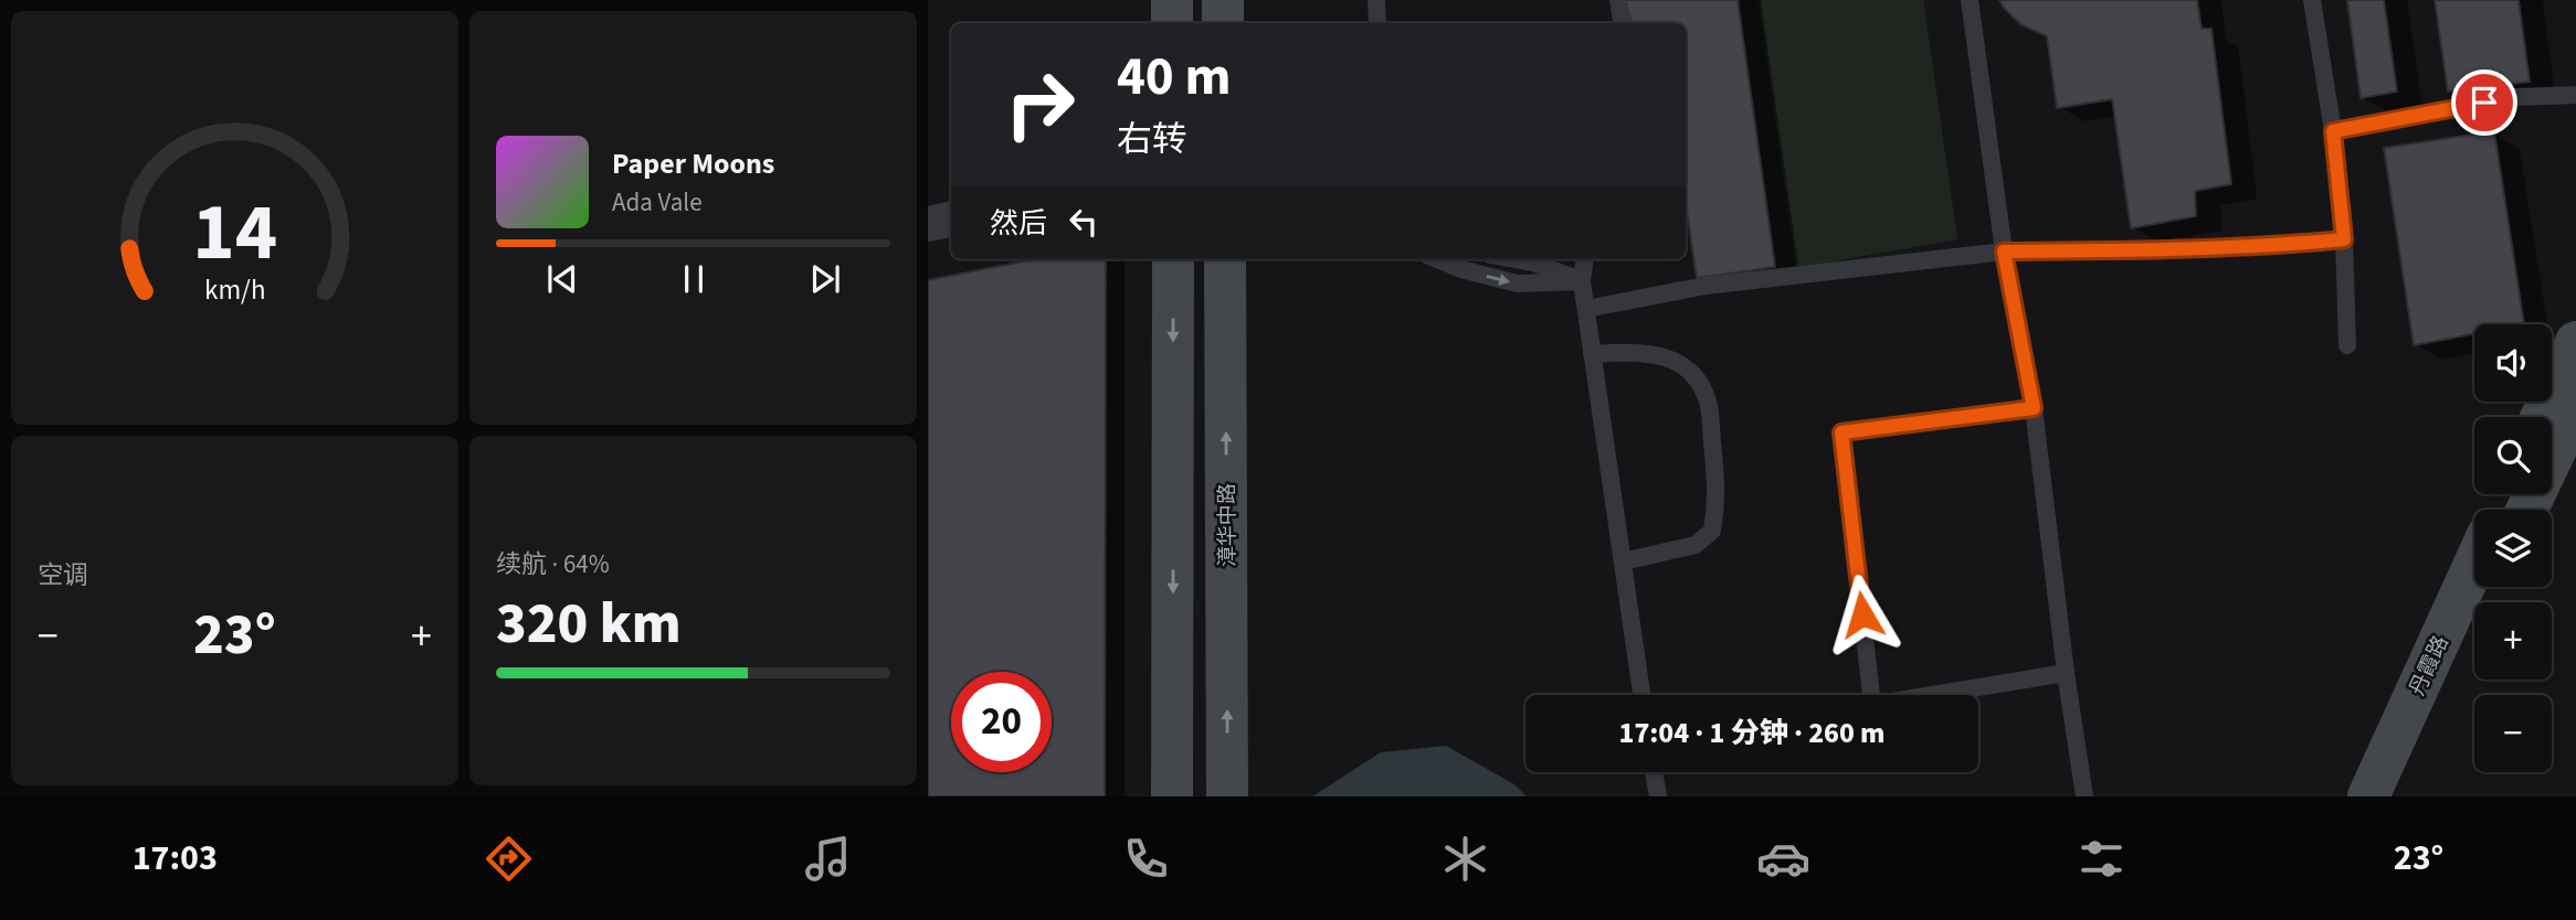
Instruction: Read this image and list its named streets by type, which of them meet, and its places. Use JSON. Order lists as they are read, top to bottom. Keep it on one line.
{"streets":{"main road":["漳华中路","丹霞路"]},"page":{"turn":["40 m","右转"],"song":["Paper Moons","Ada Vale"],"then":"然后","map_buttons":["+","−"],"tile":["空调",["续航 · 64%","320 km"]],"heat":["−","23°","+"],"limit":"20","trip":"17:04 · 1 分钟 · 260 m","tabs":["17:03","23°"],"gauge":["14","km/h"]}}
